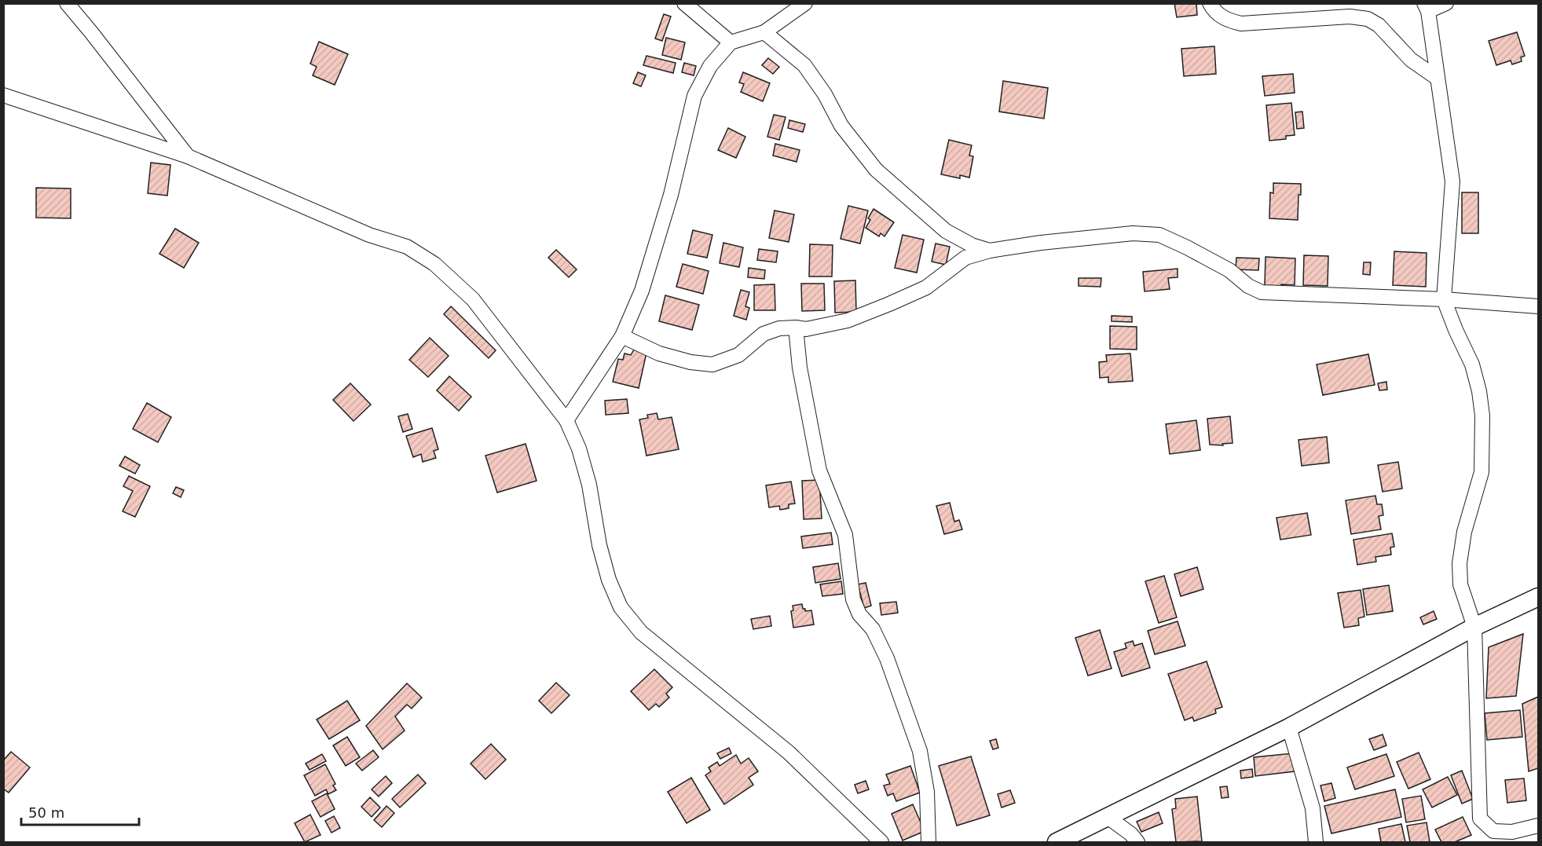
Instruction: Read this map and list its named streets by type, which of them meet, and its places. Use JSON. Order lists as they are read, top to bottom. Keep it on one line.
{"scale_bar":"50 m"}
